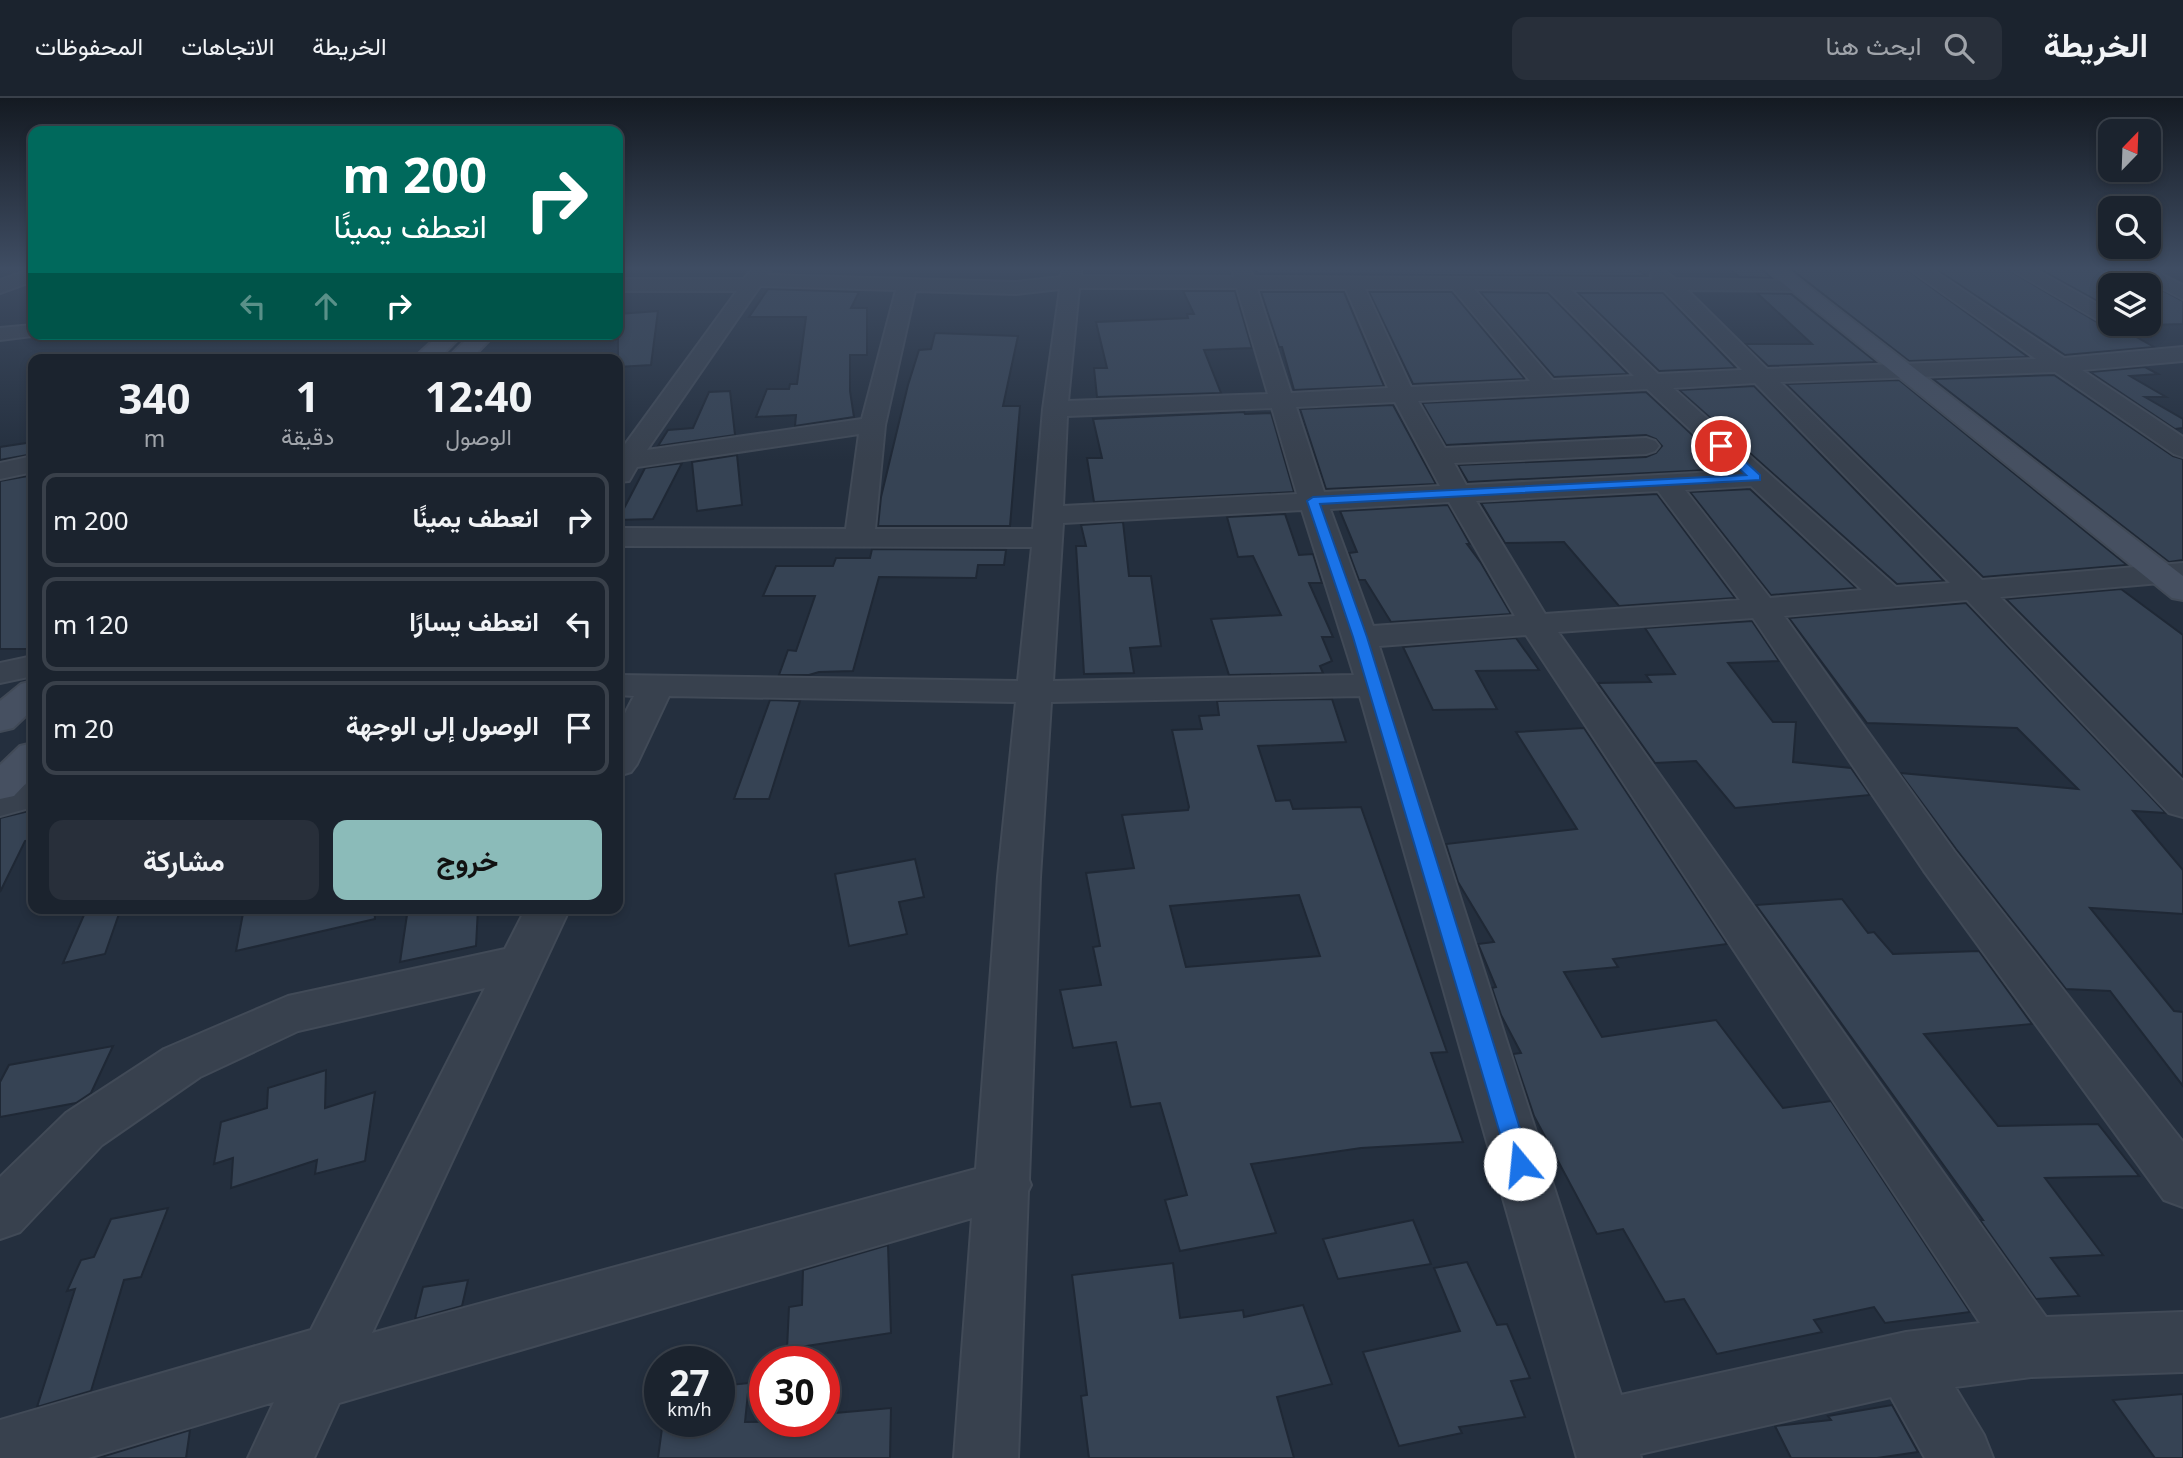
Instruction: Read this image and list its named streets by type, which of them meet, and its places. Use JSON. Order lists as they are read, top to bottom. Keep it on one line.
{"north":"top right","page":{"header":"الخريطة","search":"ابحث هنا","nav":["الخريطة","الاتجاهات","المحفوظات"],"turn":["200 m","انعطف يمينًا"],"eta":["12:40","الوصول","1","دقيقة","340","m"],"list":[{"name":"انعطف يمينًا","value":"200 m"},{"name":"انعطف يسارًا","value":"120 m"},{"name":"الوصول إلى الوجهة","value":"20 m"}],"buttons":["خروج","مشاركة"],"speed":"27 km/h","limit":"30"}}
